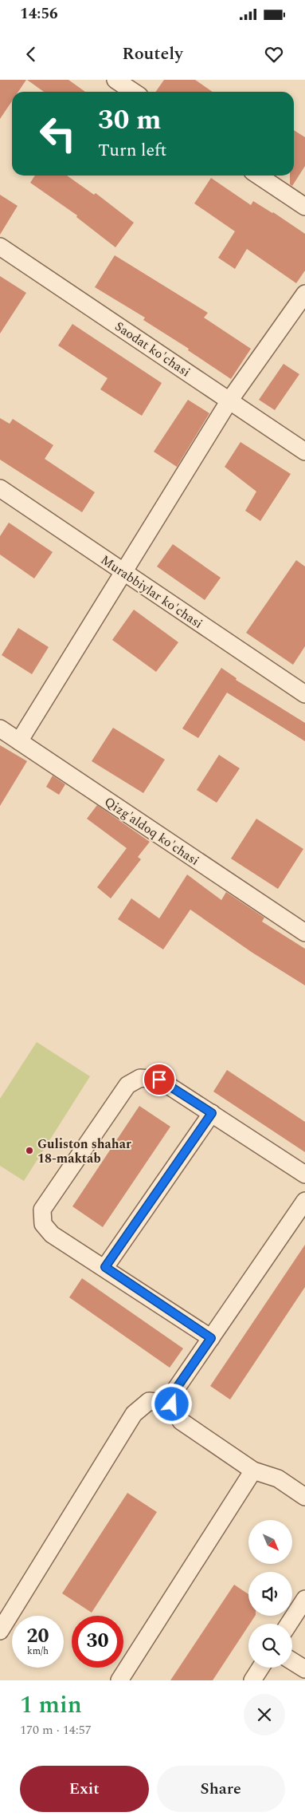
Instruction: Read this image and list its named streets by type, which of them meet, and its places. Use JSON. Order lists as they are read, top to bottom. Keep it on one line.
{"streets":{"street":["Saodat ko'chasi","Murabbiylar ko'chasi","Qizg'aldoq ko'chasi"]},"places":["Guliston shahar 18-maktab"],"north":"bottom right","page":{"status":"14:56","header":"Routely","turn":["30 m","Turn left"],"speed":"20 km/h","limit":"30","heading":["1 min","170 m · 14:57"],"buttons":["Exit","Share"]}}
